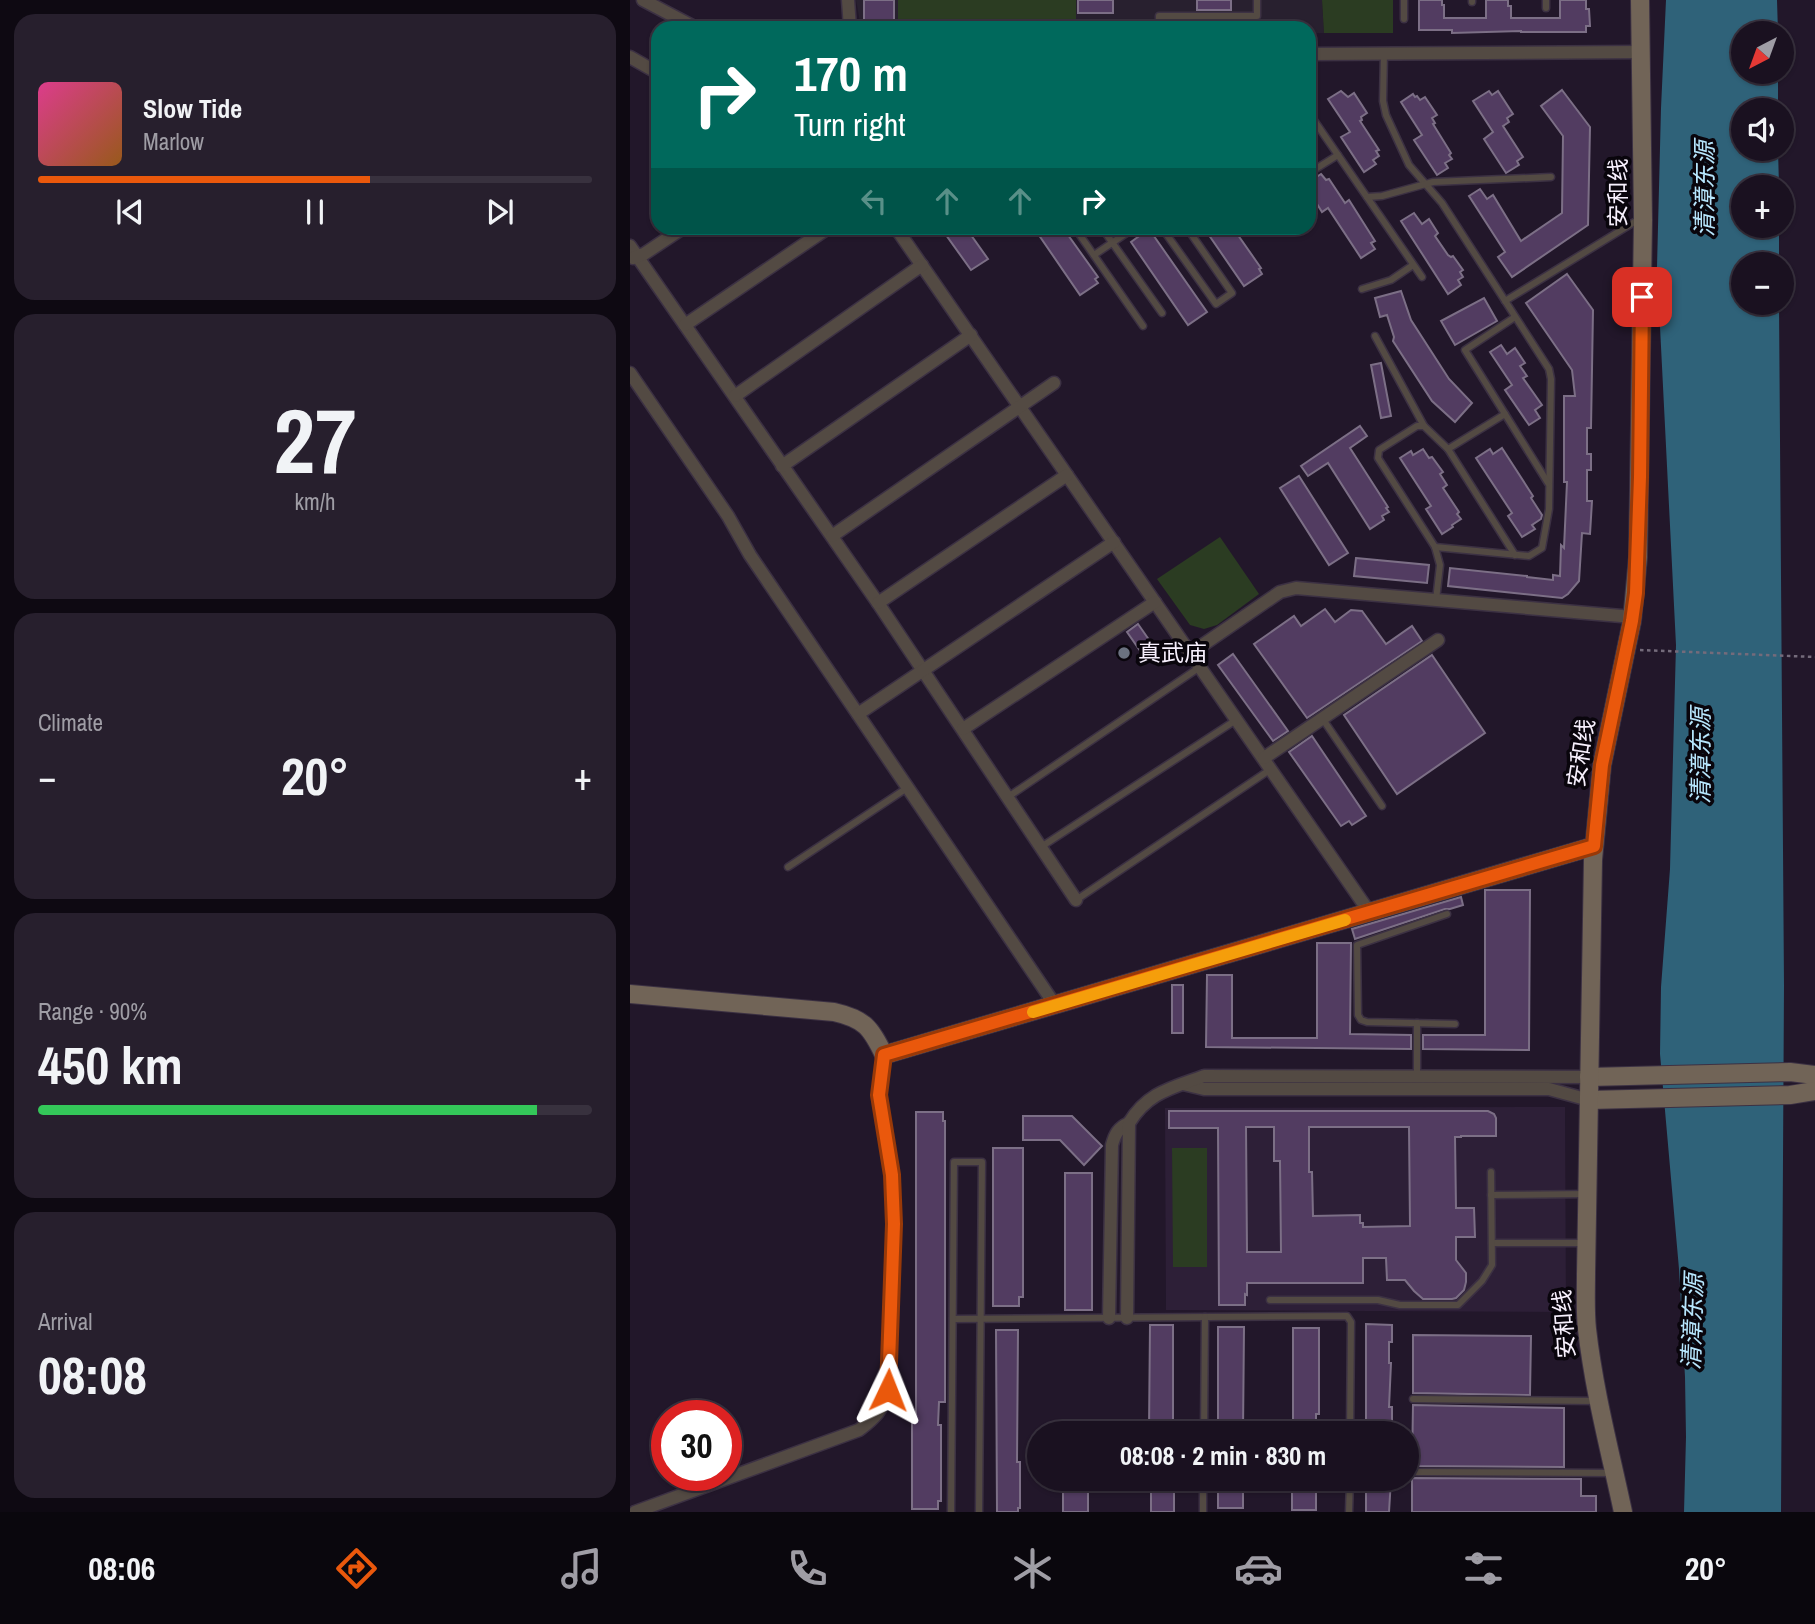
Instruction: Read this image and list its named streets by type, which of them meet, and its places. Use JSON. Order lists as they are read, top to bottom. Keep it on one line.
{"streets":{"main road":["安和线"]},"water":["清漳东源"],"places":["真武庙"],"north":"bottom left","page":{"map_buttons":["+","−"],"turn":["170 m","Turn right"],"song":["Slow Tide","Marlow"],"tile":[["27","km/h"],"Climate",["Range · 90%","450 km"],["Arrival","08:08"]],"heat":["−","20°","+"],"limit":"30","trip":"08:08 · 2 min · 830 m","tabs":["08:06","20°"]}}
